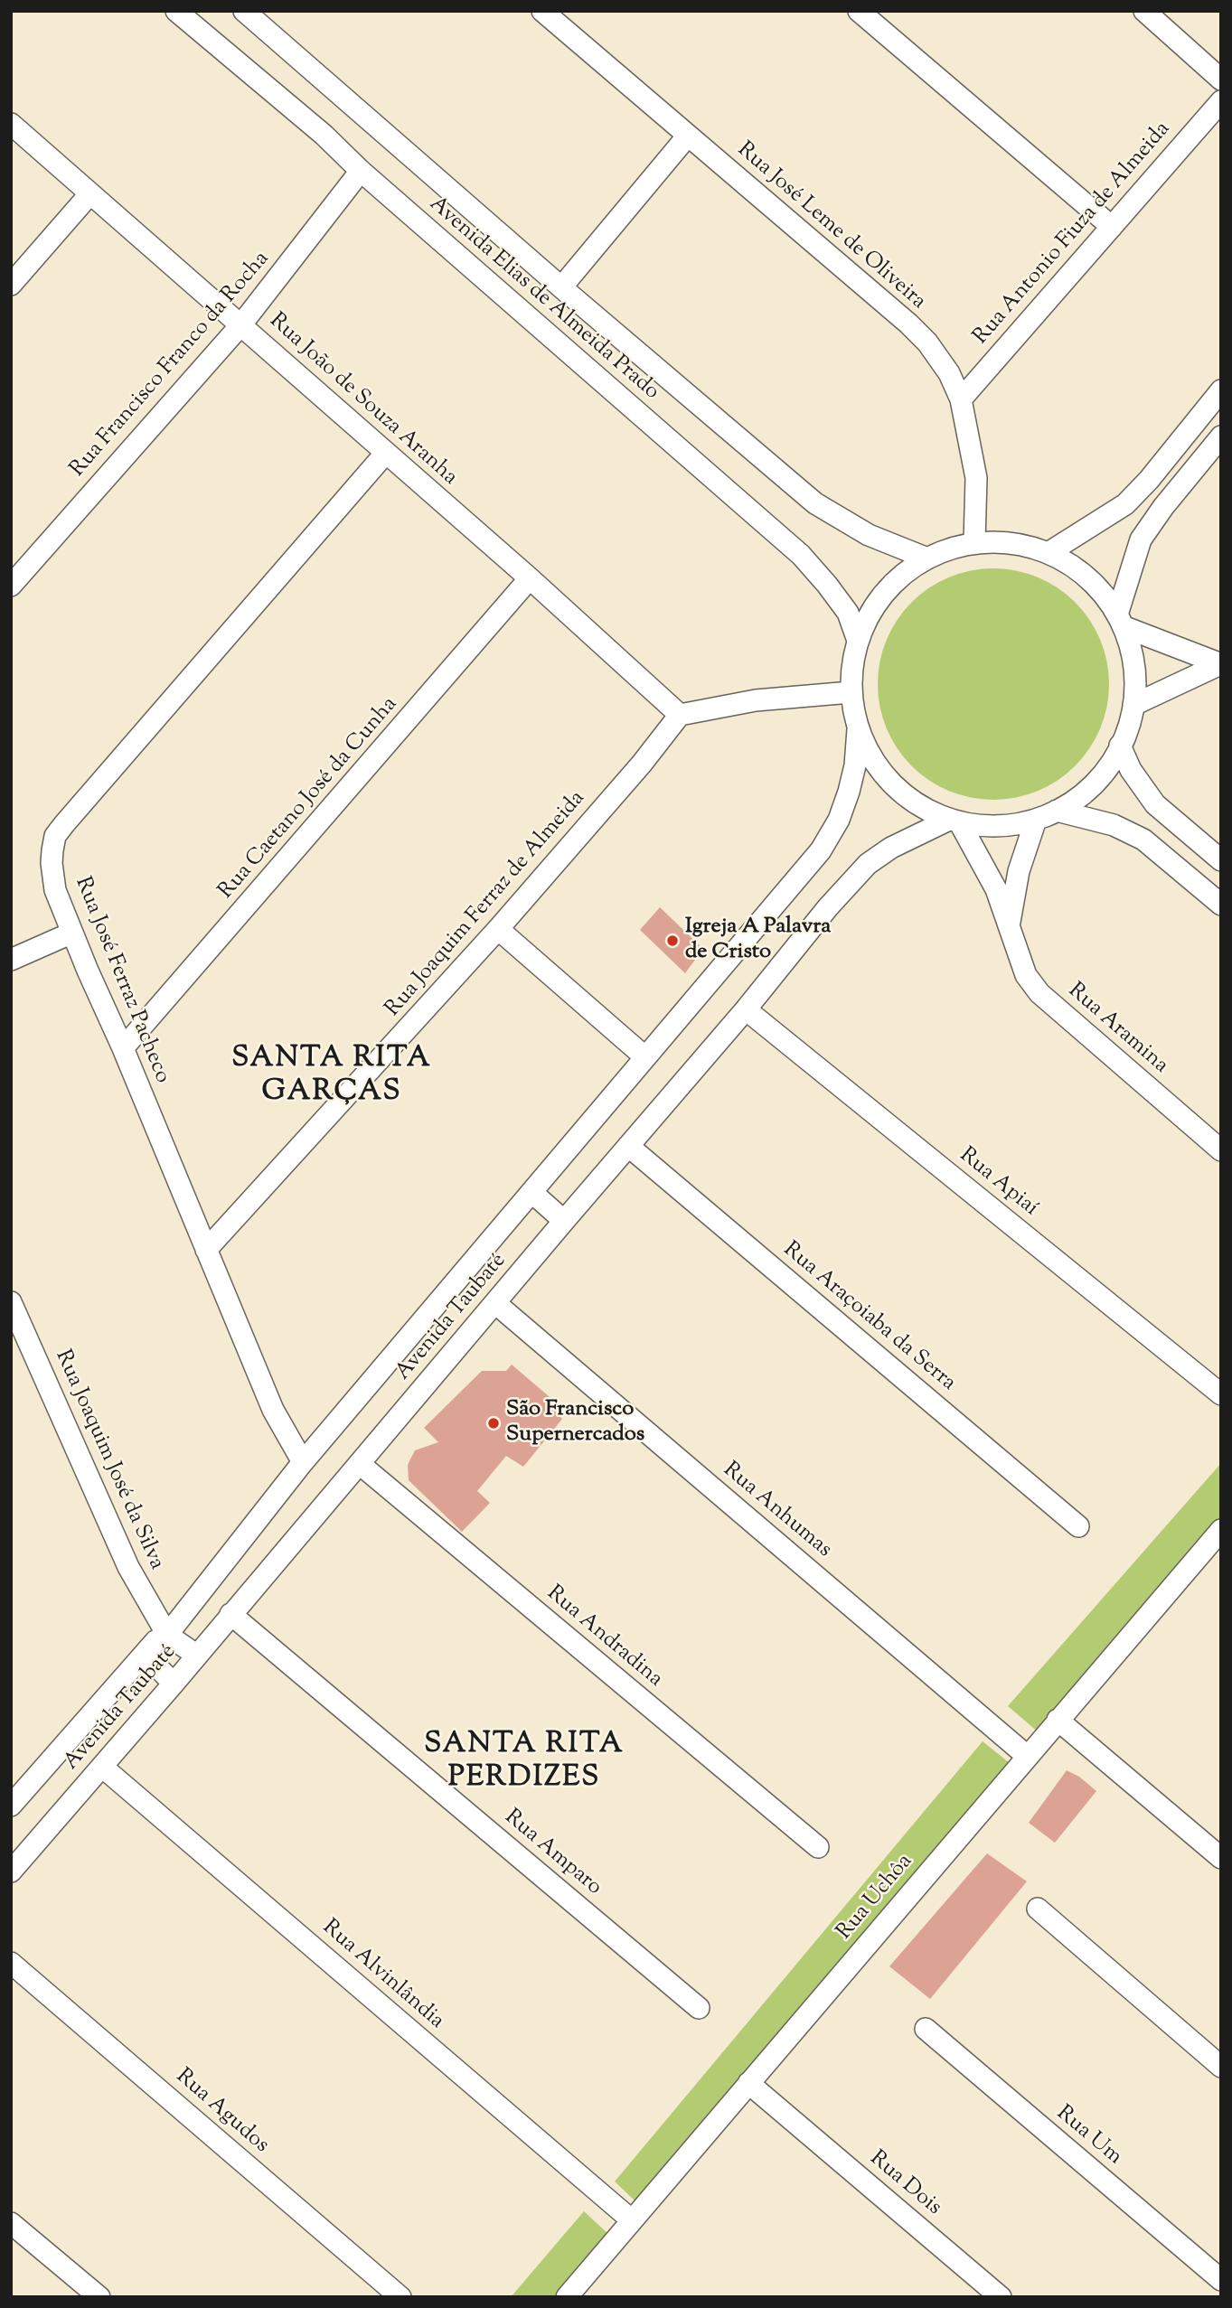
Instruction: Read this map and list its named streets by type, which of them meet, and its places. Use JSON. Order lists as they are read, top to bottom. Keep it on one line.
{"streets":{"street":["Rua José Leme de Oliveira","Rua Antonio Fiuza de Almeida","Avenida Elias de Almeida Prado","Rua Francisco Franco da Rocha","Rua João de Souza Aranha","Rua Caetano José da Cunha","Rua Joaquim Ferraz de Almeida","Rua José Ferraz Pacheco","Rua Aramina","Rua Apiaí","Avenida Taubaté","Rua Araçoiaba da Serra","Rua Joaquim José da Silva","Rua Anhumas","Rua Andradina","Rua Amparo","Rua Uchôa","Rua Alvinlândia","Rua Agudos","Rua Um","Rua Dois"]},"crossings":[["Rua José Leme de Oliveira","Rua Antonio Fiuza de Almeida"],["Avenida Elias de Almeida Prado","Rua Francisco Franco da Rocha"],["Rua Francisco Franco da Rocha","Rua João de Souza Aranha"],["Rua João de Souza Aranha","Rua Caetano José da Cunha"],["Rua João de Souza Aranha","Rua Joaquim Ferraz de Almeida"],["Rua João de Souza Aranha","Rua José Ferraz Pacheco"],["Rua Caetano José da Cunha","Rua José Ferraz Pacheco"],["Rua Joaquim Ferraz de Almeida","Rua José Ferraz Pacheco"],["Rua José Ferraz Pacheco","Avenida Taubaté"],["Rua Aramina","Avenida Taubaté"],["Rua Apiaí","Avenida Taubaté"],["Avenida Taubaté","Rua Araçoiaba da Serra"],["Avenida Taubaté","Rua Joaquim José da Silva"],["Avenida Taubaté","Rua Anhumas"],["Avenida Taubaté","Rua Andradina"],["Avenida Taubaté","Rua Amparo"],["Avenida Taubaté","Rua Alvinlândia"],["Rua Anhumas","Rua Uchôa"],["Rua Uchôa","Rua Alvinlândia"],["Rua Uchôa","Rua Dois"]],"districts":["SANTA RITA GARÇAS","SANTA RITA PERDIZES"],"places":["Igreja A Palavra de Cristo","São Francisco Supernercados"]}
